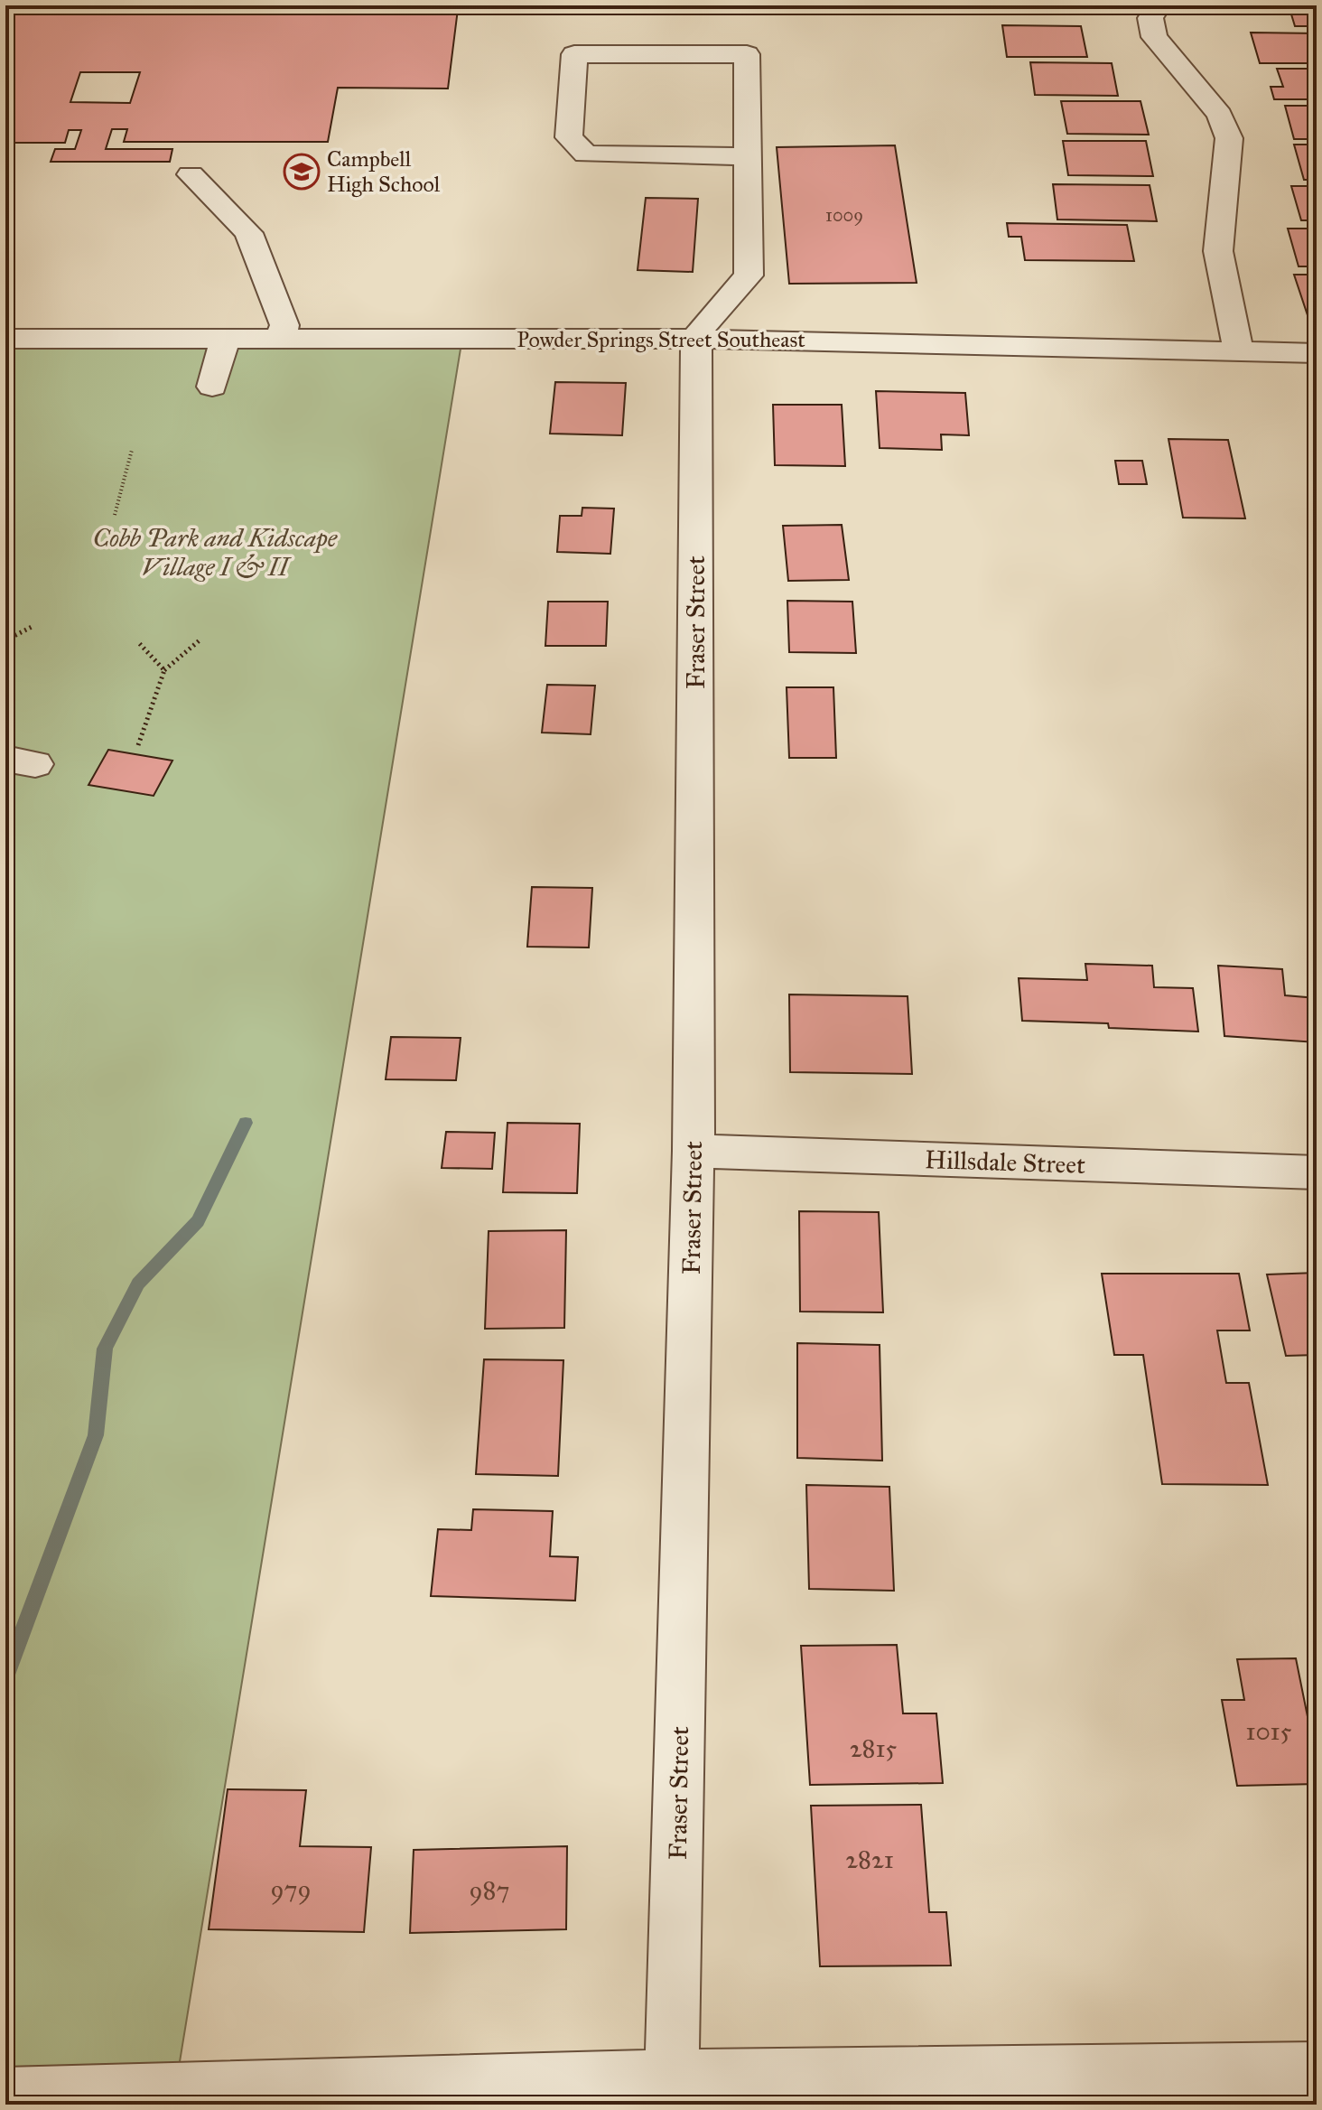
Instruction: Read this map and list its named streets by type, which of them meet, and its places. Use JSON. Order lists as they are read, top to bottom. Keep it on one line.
{"streets":{"street":["Powder Springs Street Southeast","Fraser Street","Hillsdale Street"]},"crossings":[["Powder Springs Street Southeast","Fraser Street"],["Fraser Street","Hillsdale Street"]],"parks":["Cobb Park and Kidscape Village I & II"],"places":{"school or university":["Campbell High School"]},"house_numbers":["1009","1015","2815","2821","979","987"]}
